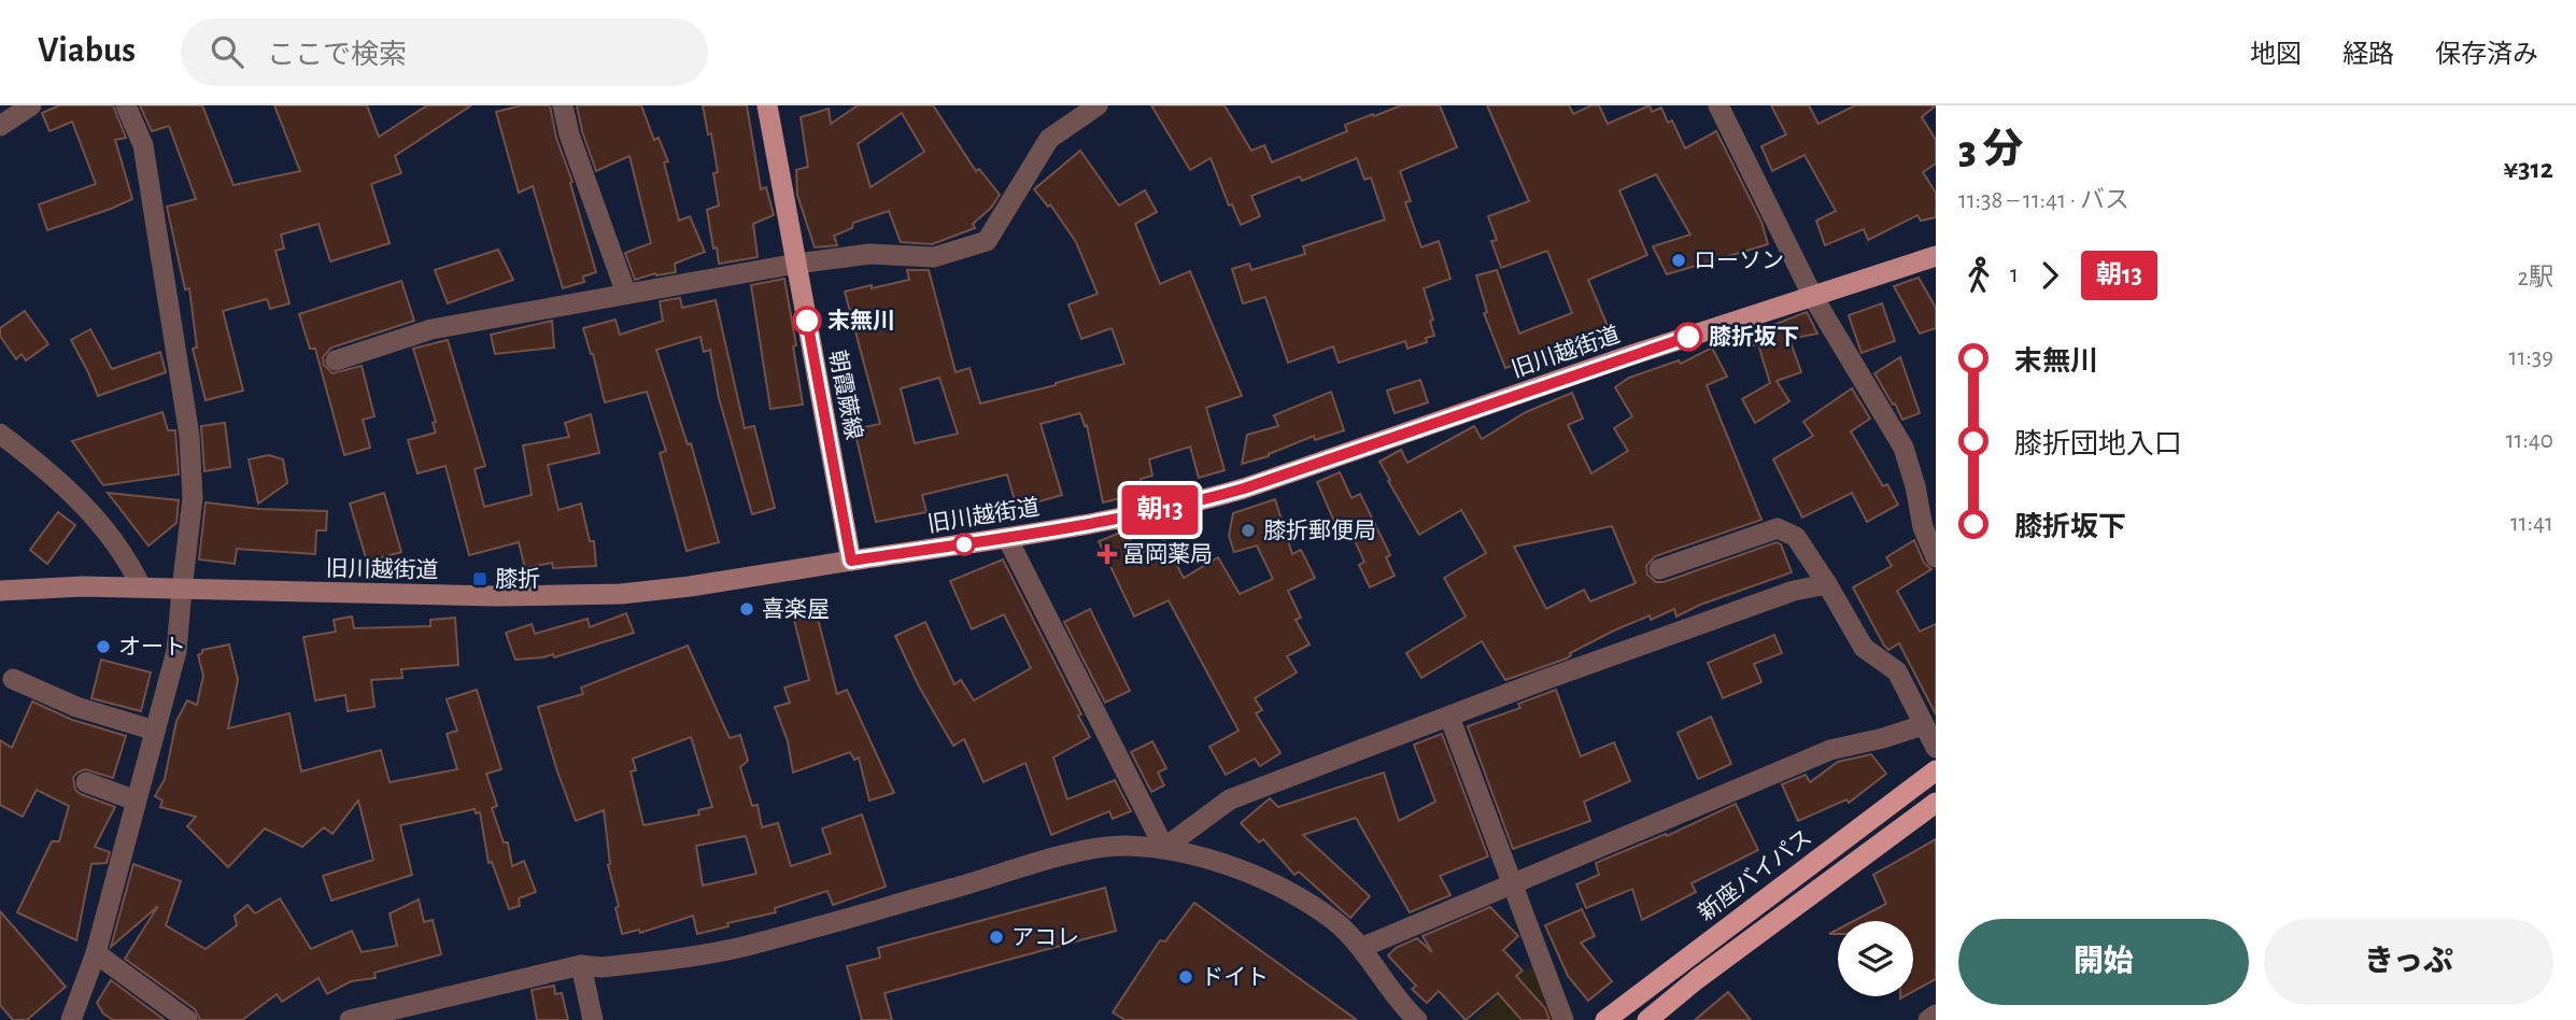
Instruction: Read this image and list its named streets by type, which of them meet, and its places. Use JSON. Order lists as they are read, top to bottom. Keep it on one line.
{"streets":{"highway":["新座バイパス"],"main road":["旧川越街道","朝霞蕨線"]},"crossings":[["旧川越街道","朝霞蕨線"]],"places":{"other":["ローソン","末無川","膝折坂下","膝折郵便局","喜楽屋","オート","アコレ","ドイト"],"health":["冨岡薬局"],"transit":["膝折"]},"lines":["bus line 朝13"],"page":{"header":"Viabus","search":"ここで検索","nav":["地図","経路","保存済み"],"on_map":"朝13","heading":["3 分","11:38 – 11:41 · バス","¥312"],"legs":["1","朝13","2駅"],"list":[{"name":"末無川","value":"11:39"},{"name":"膝折団地入口","value":"11:40"},{"name":"膝折坂下","value":"11:41"}],"buttons":["開始","きっぷ"]}}
